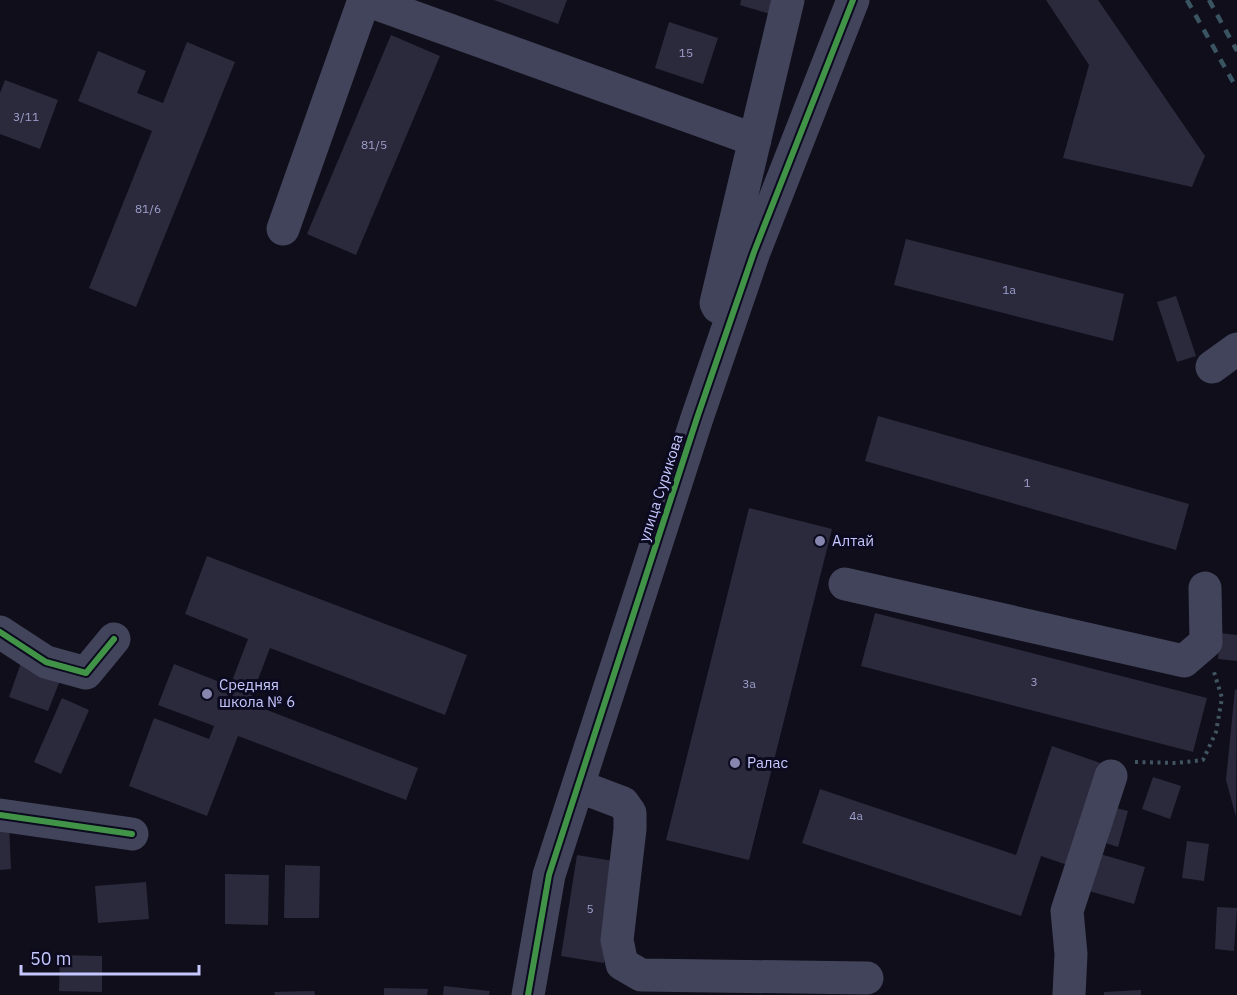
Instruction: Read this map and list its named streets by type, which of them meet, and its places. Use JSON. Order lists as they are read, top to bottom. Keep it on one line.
{"streets":{"street":["улица Сурикова"]},"places":["Алтай","Средняя школа № 6","Ралас"],"house_numbers":["15","3/11","81/5","81/6","1а","1","3","3а","4а","5"],"scale_bar":"50 m"}
